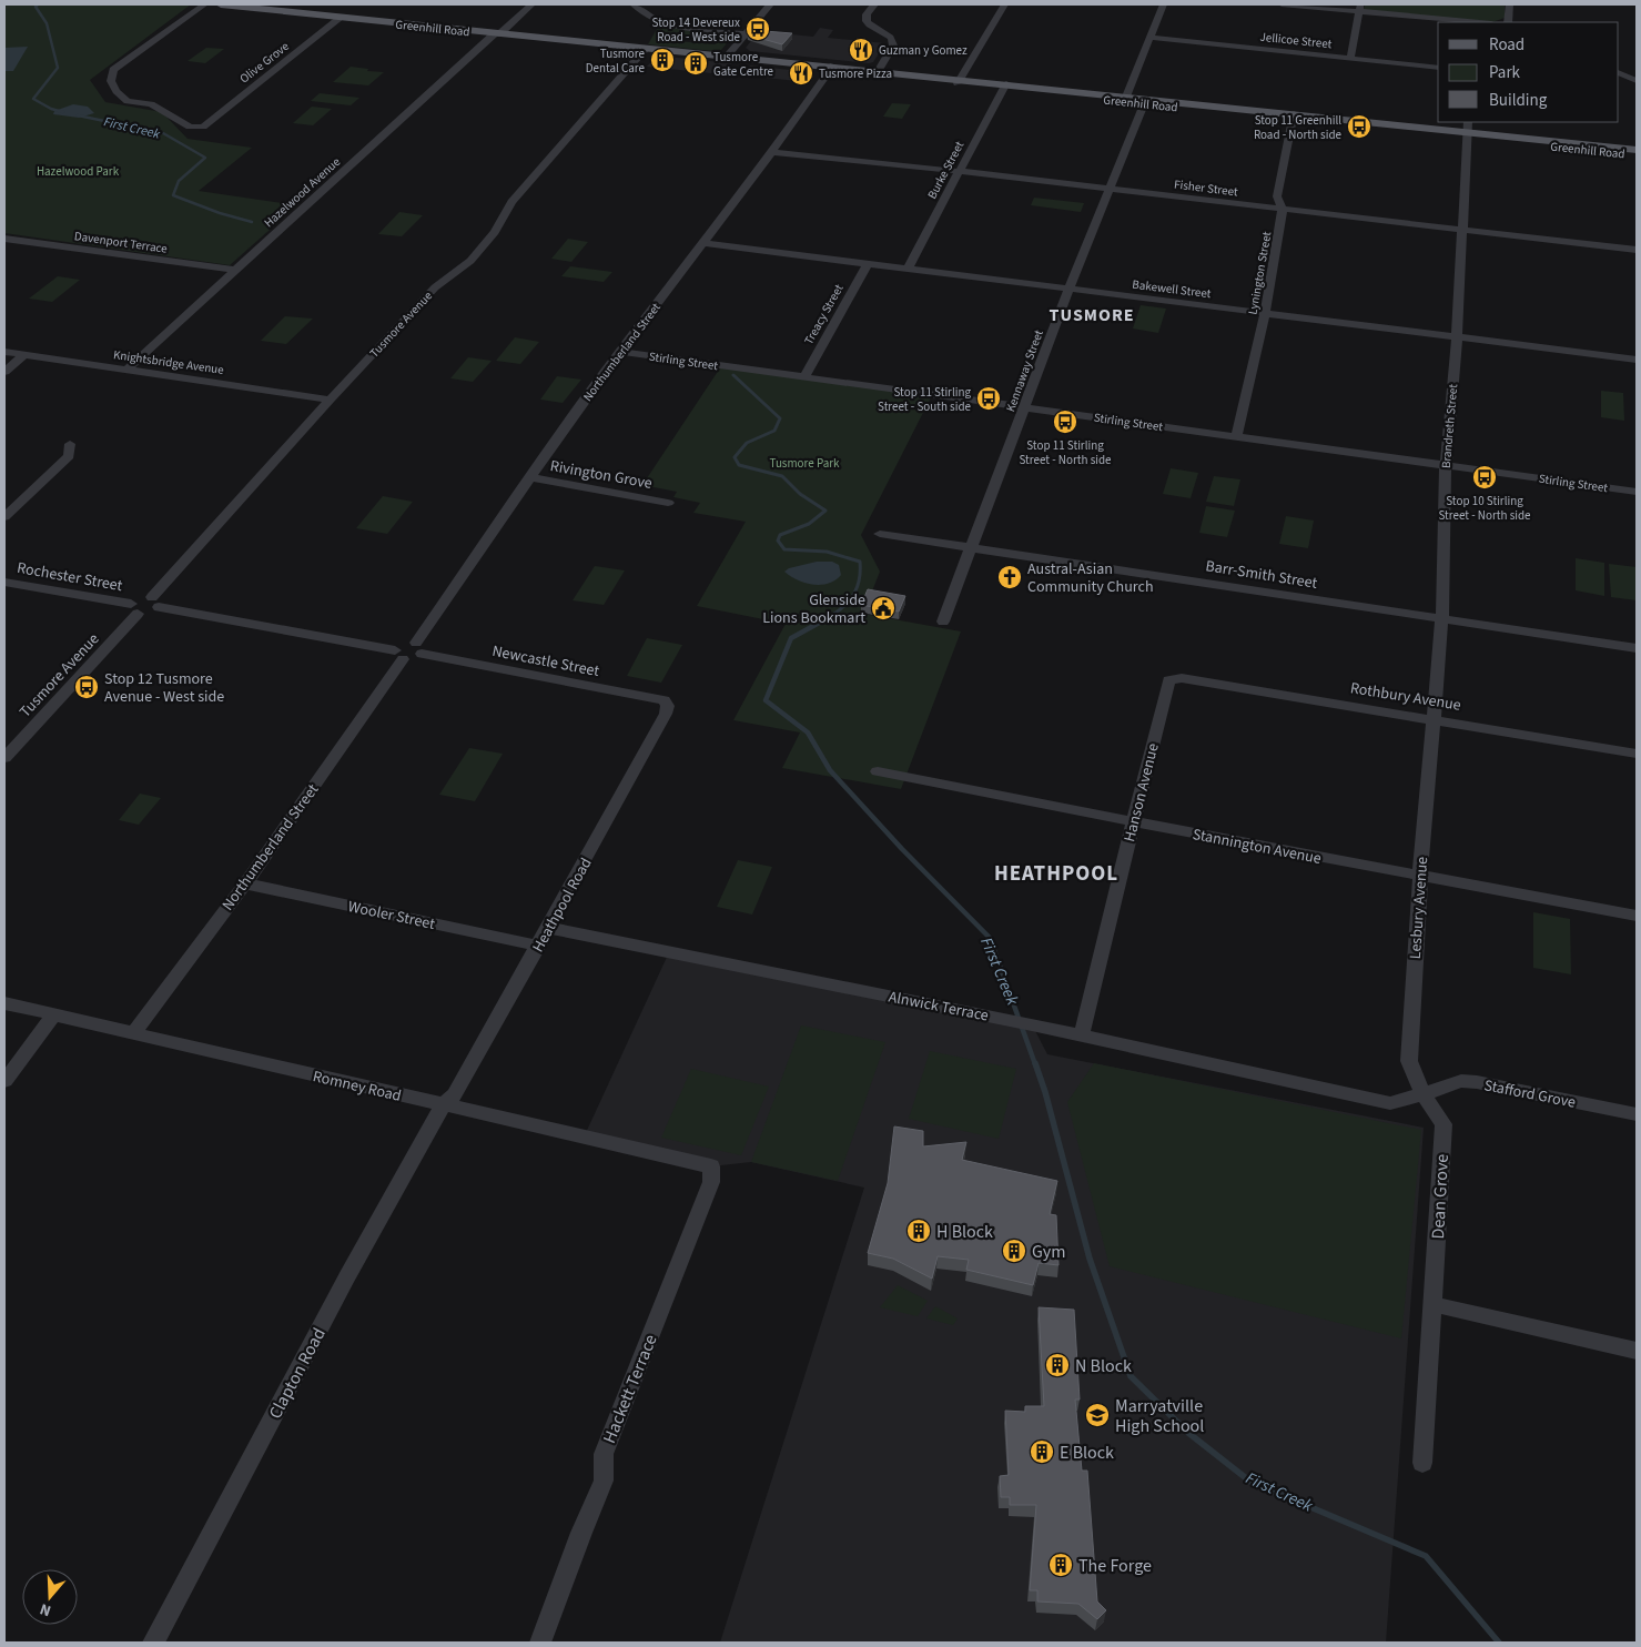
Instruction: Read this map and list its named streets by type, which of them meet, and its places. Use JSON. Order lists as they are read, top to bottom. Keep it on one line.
{"streets":{"main road":["Greenhill Road"],"street":["Jellicoe Street","Olive Grove","Burke Street","Fisher Street","Hazelwood Avenue","Davenport Terrace","Lynington Street","Bakewell Street","Treacy Street","Tusmore Avenue","Northumberland Street","Stirling Street","Knightsbridge Avenue","Kennaway Street","Brandreth Street","Rivington Grove","Barr-Smith Street","Rochester Street","Newcastle Street","Rothbury Avenue","Hanson Avenue","Stannington Avenue","Heathpool Road","Lesbury Avenue","Wooler Street","Alnwick Terrace","Romney Road","Stafford Grove","Dean Grove","Clapton Road","Hackett Terrace"]},"crossings":[["Greenhill Road","Olive Grove"],["Greenhill Road","Burke Street"],["Greenhill Road","Hazelwood Avenue"],["Greenhill Road","Lynington Street"],["Greenhill Road","Tusmore Avenue"],["Greenhill Road","Northumberland Street"],["Greenhill Road","Kennaway Street"],["Greenhill Road","Brandreth Street"],["Burke Street","Fisher Street"],["Burke Street","Bakewell Street"],["Fisher Street","Lynington Street"],["Fisher Street","Northumberland Street"],["Fisher Street","Kennaway Street"],["Fisher Street","Brandreth Street"],["Hazelwood Avenue","Davenport Terrace"],["Hazelwood Avenue","Knightsbridge Avenue"],["Lynington Street","Bakewell Street"],["Lynington Street","Stirling Street"],["Bakewell Street","Treacy Street"],["Bakewell Street","Northumberland Street"],["Bakewell Street","Kennaway Street"],["Bakewell Street","Brandreth Street"],["Treacy Street","Stirling Street"],["Tusmore Avenue","Knightsbridge Avenue"],["Tusmore Avenue","Rochester Street"],["Northumberland Street","Stirling Street"],["Northumberland Street","Rivington Grove"],["Northumberland Street","Newcastle Street"],["Northumberland Street","Wooler Street"],["Northumberland Street","Romney Road"],["Stirling Street","Kennaway Street"],["Stirling Street","Brandreth Street"],["Kennaway Street","Barr-Smith Street"],["Brandreth Street","Barr-Smith Street"],["Brandreth Street","Rothbury Avenue"],["Brandreth Street","Lesbury Avenue"],["Newcastle Street","Heathpool Road"],["Rothbury Avenue","Hanson Avenue"],["Rothbury Avenue","Lesbury Avenue"],["Hanson Avenue","Stannington Avenue"],["Hanson Avenue","Alnwick Terrace"],["Stannington Avenue","Lesbury Avenue"],["Heathpool Road","Wooler Street"],["Heathpool Road","Alnwick Terrace"],["Heathpool Road","Romney Road"],["Heathpool Road","Clapton Road"],["Lesbury Avenue","Alnwick Terrace"],["Lesbury Avenue","Stafford Grove"],["Lesbury Avenue","Dean Grove"],["Alnwick Terrace","Stafford Grove"],["Alnwick Terrace","Dean Grove"],["Romney Road","Clapton Road"],["Romney Road","Hackett Terrace"],["Stafford Grove","Dean Grove"]],"districts":["TUSMORE","HEATHPOOL"],"water":["First Creek"],"parks":["Hazelwood Park","Tusmore Park"],"places":{"bus stop":["Stop 14 Devereux Road - West side","Stop 11 Greenhill Road - North side","Stop 11 Stirling Street - South side","Stop 11 Stirling Street - North side","Stop 10 Stirling Street - North side","Stop 12 Tusmore Avenue - West side"],"restaurant":["Guzman y Gomez","Tusmore Pizza"],"building":["Tusmore Dental Care","Tusmore Gate Centre","H Block","Gym","N Block","E Block","The Forge"],"church":["Austral-Asian Community Church"],"public building":["Glenside Lions Bookmart"],"school or university":["Marryatville High School"]},"legend":["Road","Park","Building"],"north":"bottom"}
